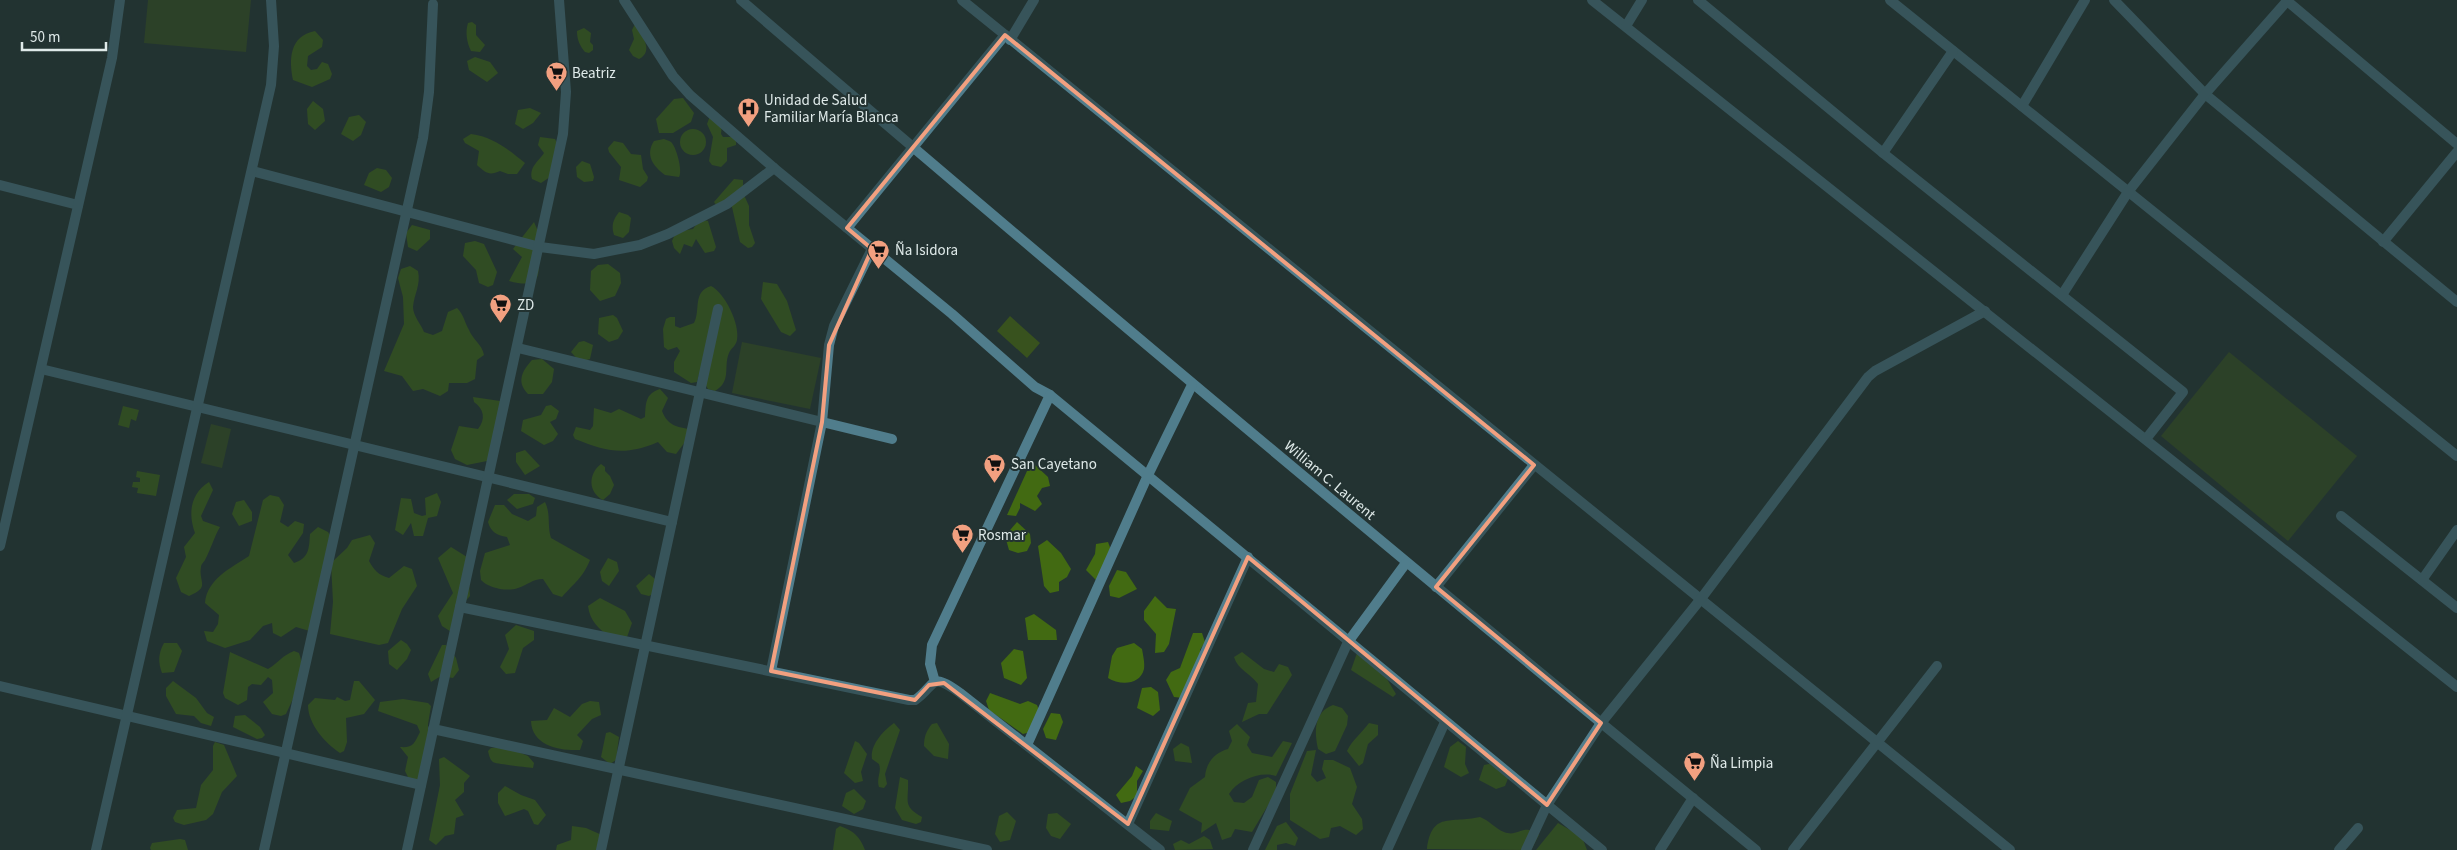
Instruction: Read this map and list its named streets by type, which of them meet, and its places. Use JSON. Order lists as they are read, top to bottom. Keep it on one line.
{"streets":{"street":["William C. Laurent"]},"places":{"supermarket":["Beatriz","Ña Isidora","ZD","San Cayetano","Rosmar","Ña Limpia"],"hospital":["Unidad de Salud Familiar María Blanca"]},"scale_bar":"50 m"}
